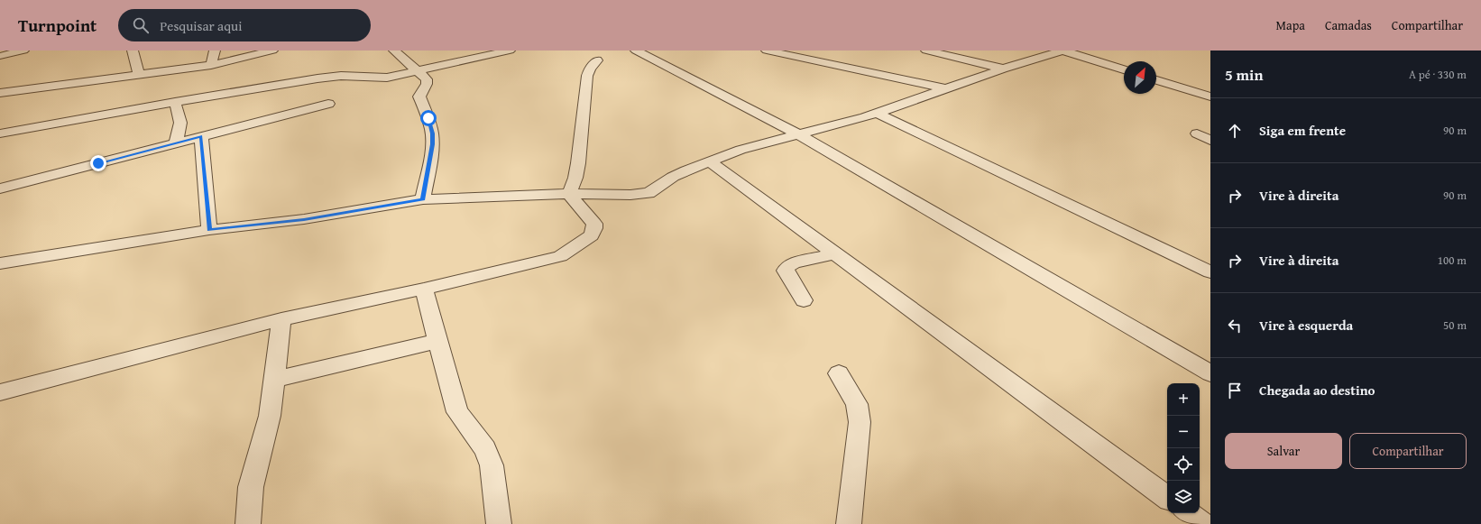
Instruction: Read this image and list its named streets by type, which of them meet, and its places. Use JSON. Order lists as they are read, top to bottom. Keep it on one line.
{"north":"top right","page":{"header":"Turnpoint","search":"Pesquisar aqui","nav":["Mapa","Camadas","Compartilhar"],"heading":["5 min","A pé · 330 m"],"list":[["Siga em frente","90 m"],["Vire à direita","90 m"],["Vire à direita","100 m"],["Vire à esquerda","50 m"],"Chegada ao destino"],"map_buttons":["+","−"],"buttons":["Salvar","Compartilhar"]}}
